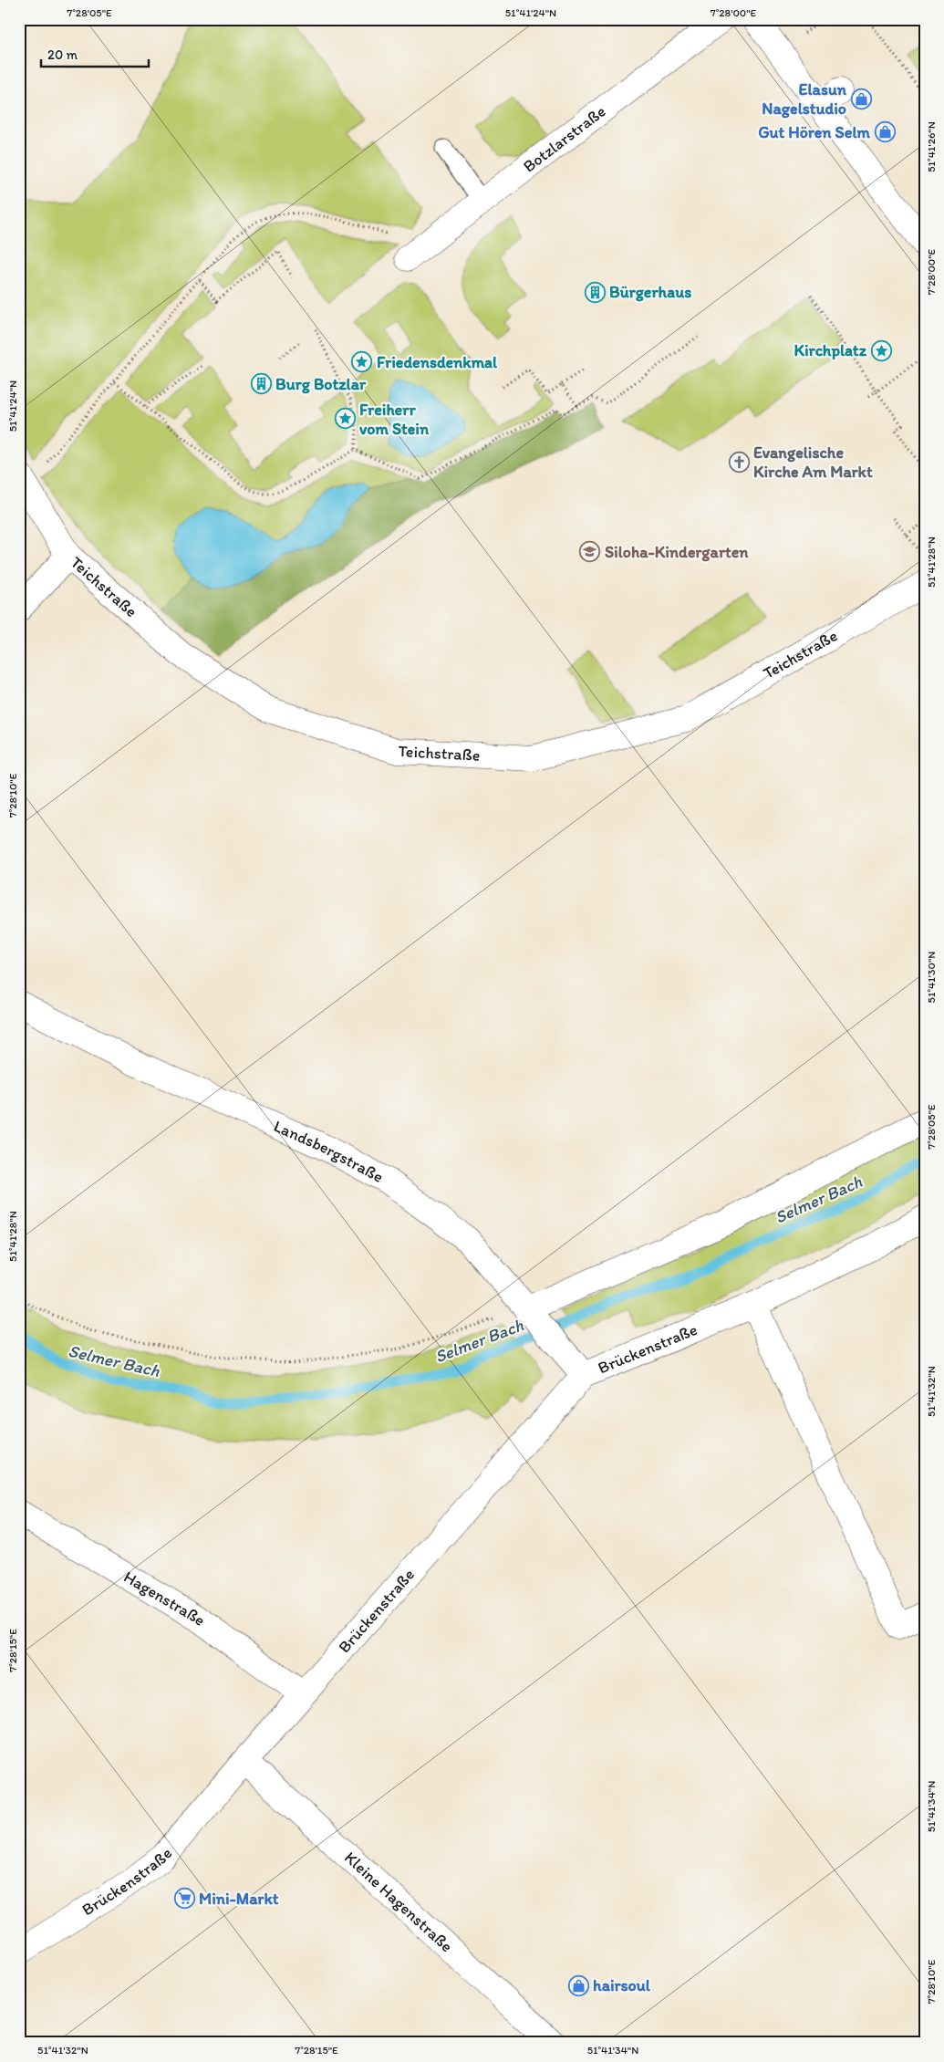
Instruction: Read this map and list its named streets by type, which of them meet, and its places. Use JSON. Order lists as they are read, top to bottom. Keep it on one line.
{"streets":{"street":["Botzlarstraße","Teichstraße","Landsbergstraße","Brückenstraße","Hagenstraße","Kleine Hagenstraße"]},"crossings":[["Landsbergstraße","Brückenstraße"],["Brückenstraße","Hagenstraße"],["Brückenstraße","Kleine Hagenstraße"]],"water":["Selmer Bach"],"places":{"shop":["Elasun Nagelstudio","Gut Hören Selm","hairsoul"],"building":["Bürgerhaus","Burg Botzlar"],"place":["Kirchplatz","Friedensdenkmal","Freiherr vom Stein"],"church":["Evangelische Kirche Am Markt"],"school or university":["Siloha-Kindergarten"],"supermarket":["Mini-Markt"]},"scale_bar":"20 m","coordinates":["7°28'05\"E","51°41'24\"N","7°28'00\"E","51°41'26\"N","51°41'28\"N","7°28'10\"E","51°41'30\"N","51°41'32\"N","7°28'15\"E","51°41'34\"N"]}
